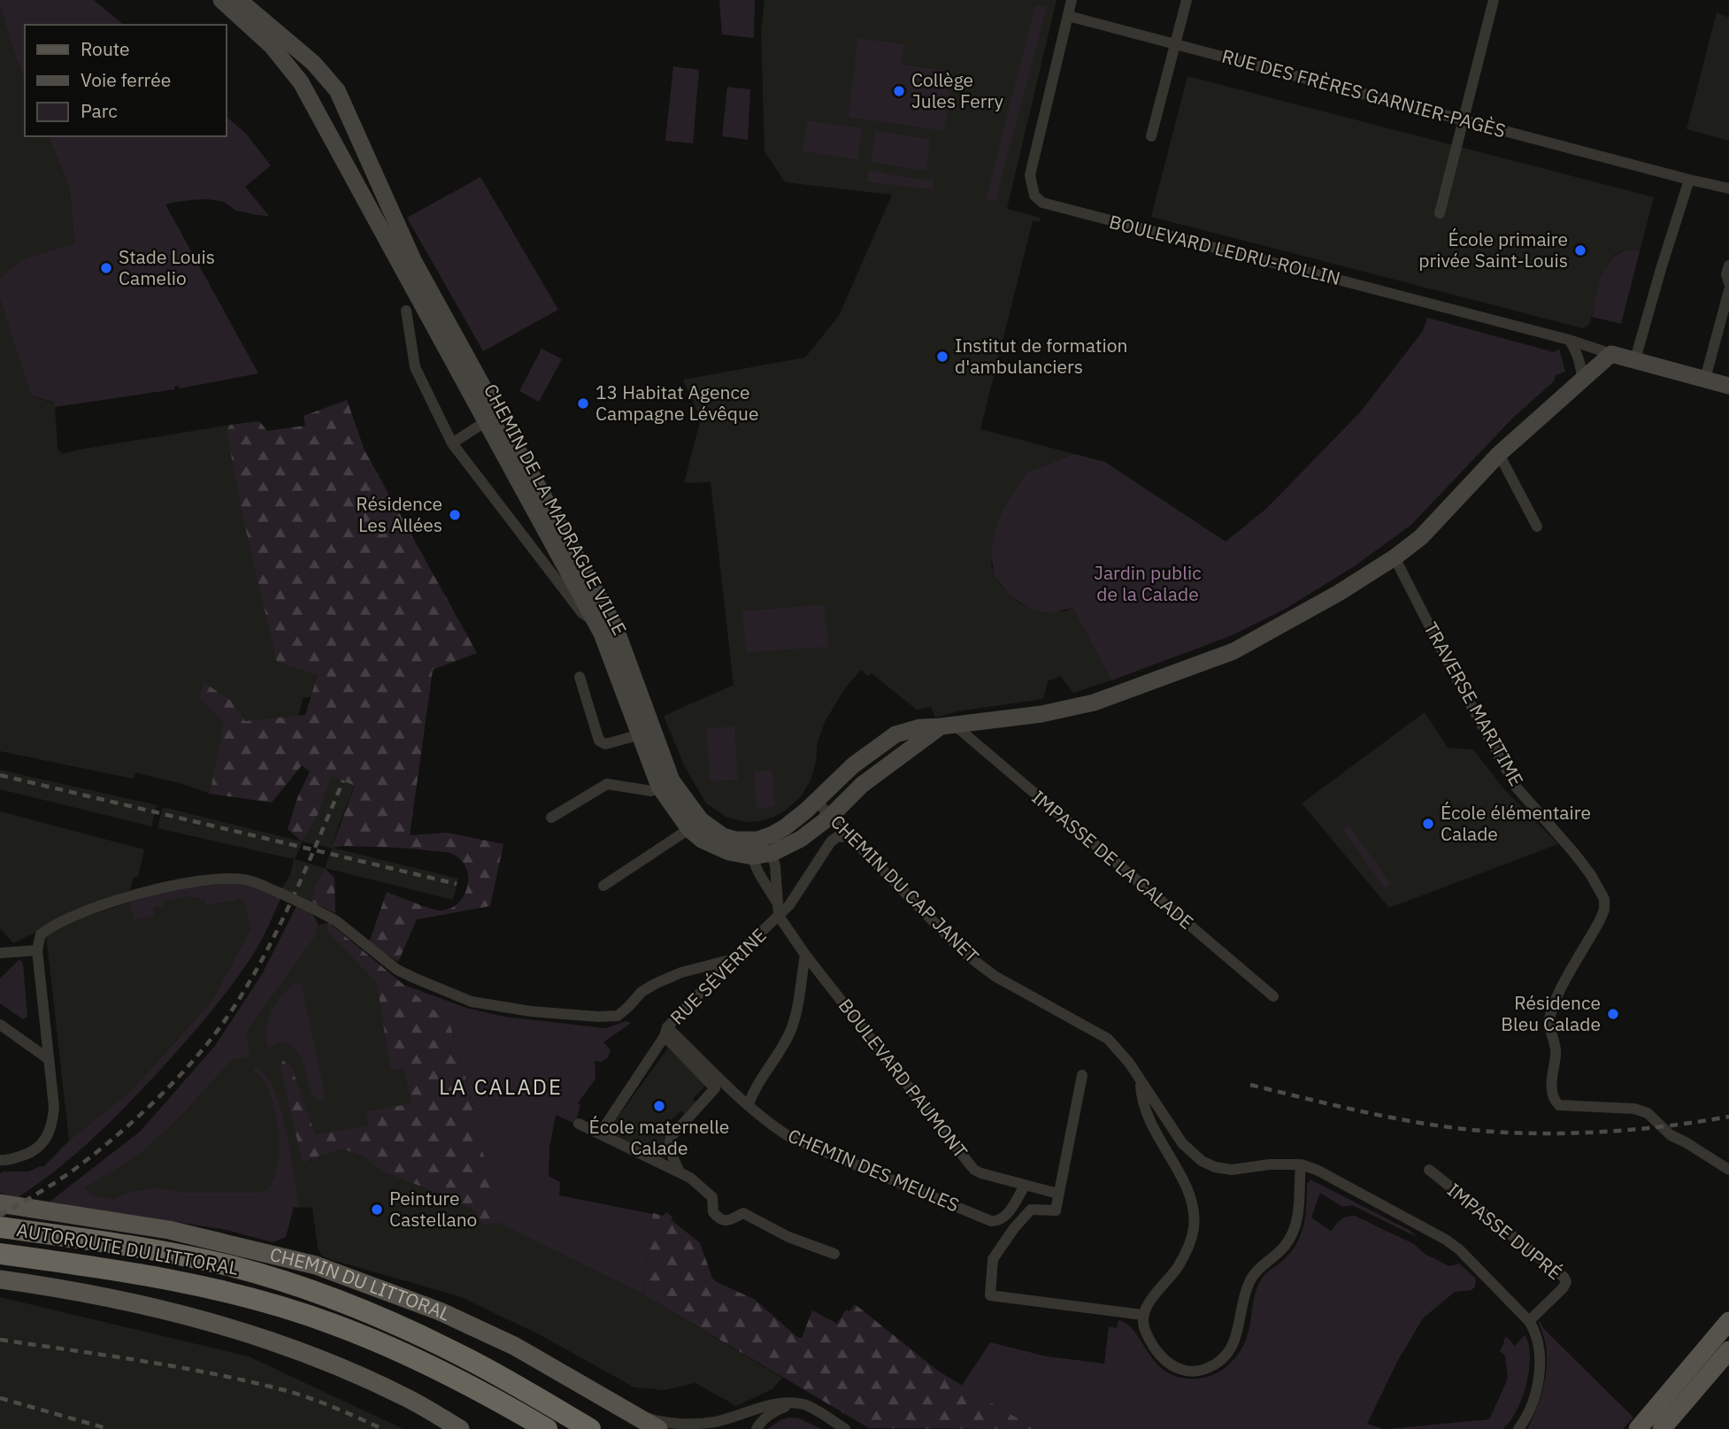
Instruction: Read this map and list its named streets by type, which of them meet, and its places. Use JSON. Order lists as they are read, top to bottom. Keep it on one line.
{"streets":{"highway":["AUTOROUTE DU LITTORAL"],"main road":["CHEMIN DU LITTORAL"],"street":["RUE DES FRÈRES GARNIER-PAGÈS","BOULEVARD LEDRU-ROLLIN","CHEMIN DE LA MADRAGUE VILLE","TRAVERSE MARITIME","IMPASSE DE LA CALADE","CHEMIN DU CAP JANET","RUE SÉVERINE","BOULEVARD PAUMONT","CHEMIN DES MEULES","IMPASSE DUPRÉ"]},"crossings":[["RUE DES FRÈRES GARNIER-PAGÈS","BOULEVARD LEDRU-ROLLIN"],["CHEMIN DE LA MADRAGUE VILLE","IMPASSE DE LA CALADE"],["CHEMIN DE LA MADRAGUE VILLE","CHEMIN DU CAP JANET"],["CHEMIN DU CAP JANET","IMPASSE DUPRÉ"],["RUE SÉVERINE","BOULEVARD PAUMONT"],["RUE SÉVERINE","CHEMIN DES MEULES"],["BOULEVARD PAUMONT","CHEMIN DES MEULES"]],"districts":["LA CALADE"],"parks":["Jardin public de la Calade"],"places":["Collège Jules Ferry","École primaire privée Saint-Louis","Stade Louis Camelio","Institut de formation d'ambulanciers","13 Habitat Agence Campagne Lévêque","Résidence Les Allées","École élémentaire Calade","Résidence Bleu Calade","École maternelle Calade","Peinture Castellano"],"legend":["Route","Voie ferrée","Parc"]}
